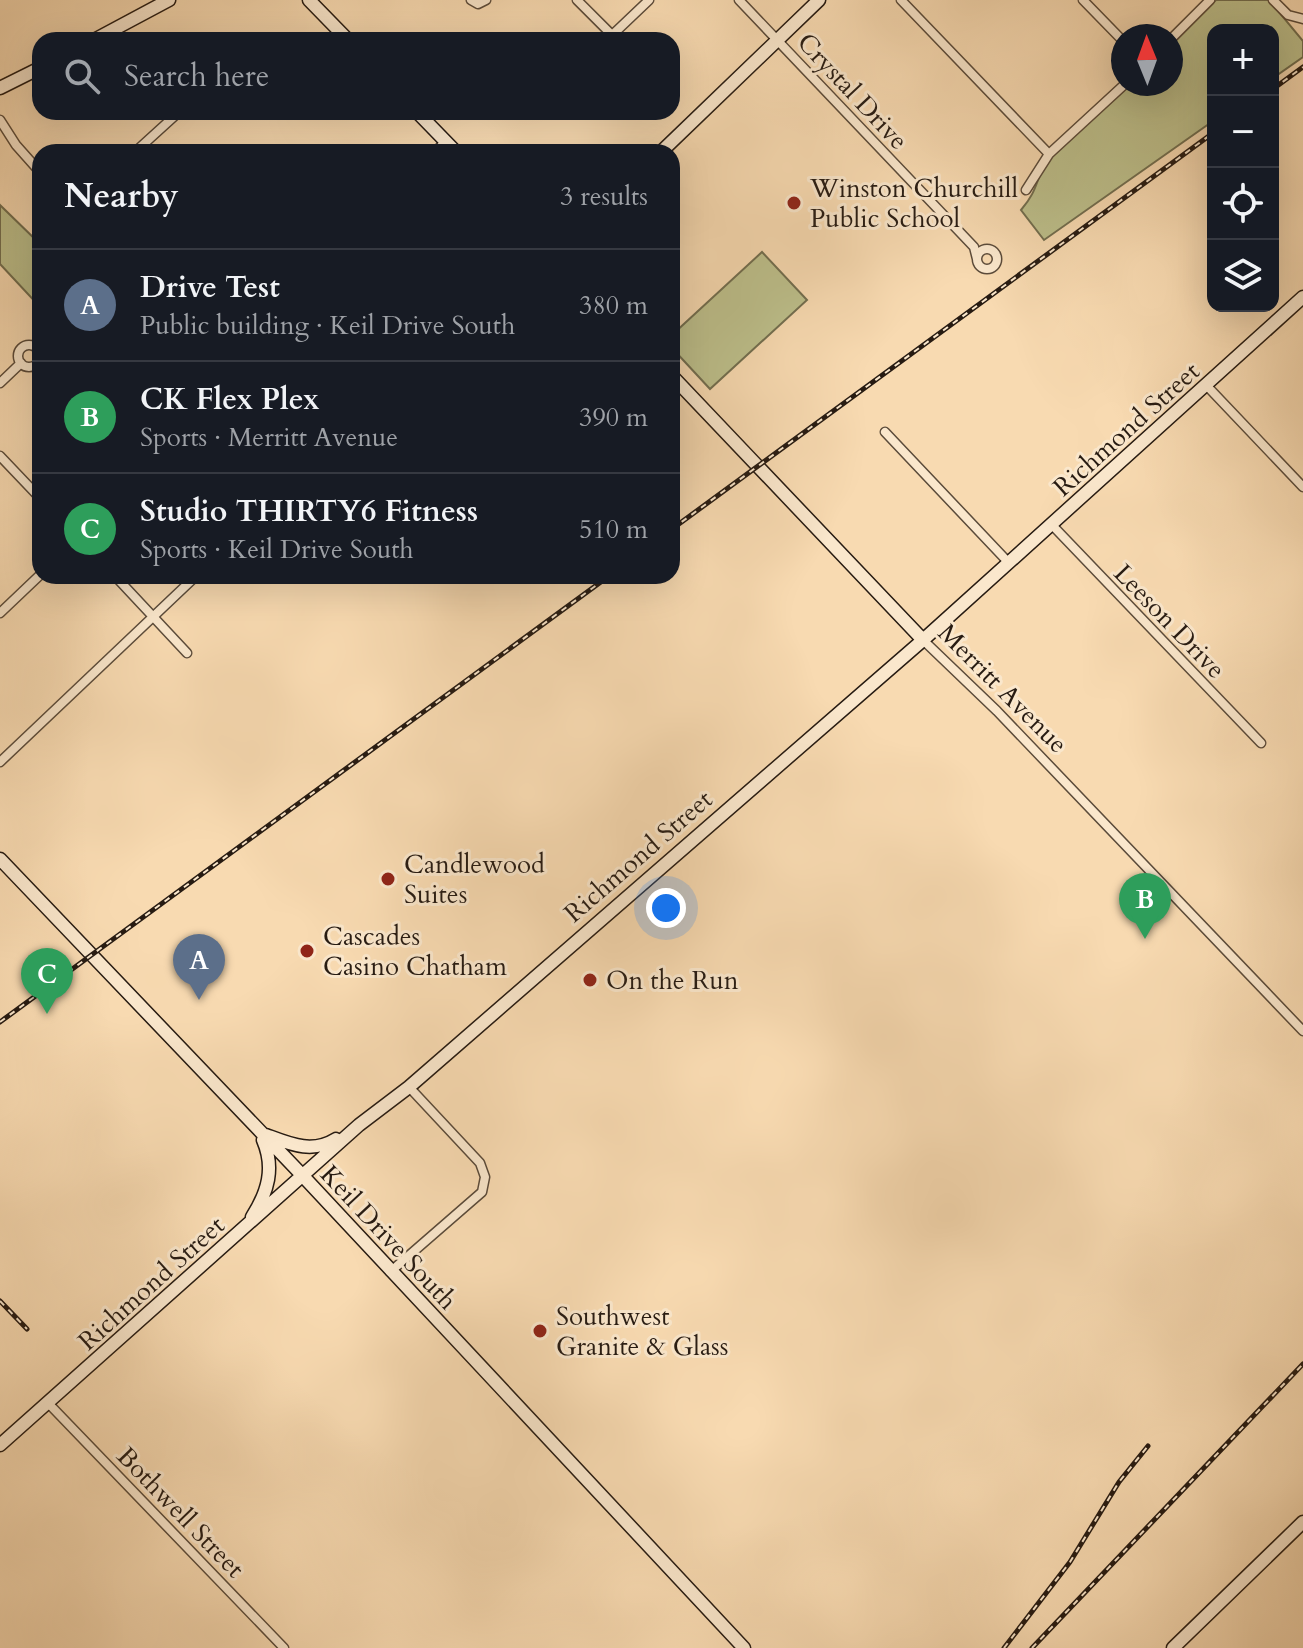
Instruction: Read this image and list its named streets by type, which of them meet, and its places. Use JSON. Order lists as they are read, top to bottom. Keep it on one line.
{"streets":{"main road":["Richmond Street","Merritt Avenue","Keil Drive South"],"street":["Crystal Drive","Leeson Drive","Bothwell Street"]},"crossings":[["Richmond Street","Leeson Drive"],["Richmond Street","Merritt Avenue"],["Richmond Street","Keil Drive South"],["Richmond Street","Bothwell Street"]],"places":["Winston Churchill Public School","Candlewood Suites","Cascades Casino Chatham","On the Run","Southwest Granite & Glass"],"north":"top","page":{"map_buttons":["+","−"],"search":"Search here","heading":["Nearby","3 results"],"list":[{"mark":"A","name":"Drive Test","note":"Public building · Keil Drive South","value":"380 m"},{"mark":"B","name":"CK Flex Plex","note":"Sports · Merritt Avenue","value":"390 m"},{"mark":"C","name":"Studio THIRTY6 Fitness","note":"Sports · Keil Drive South","value":"510 m"}],"pins":["B","A","C"]}}
